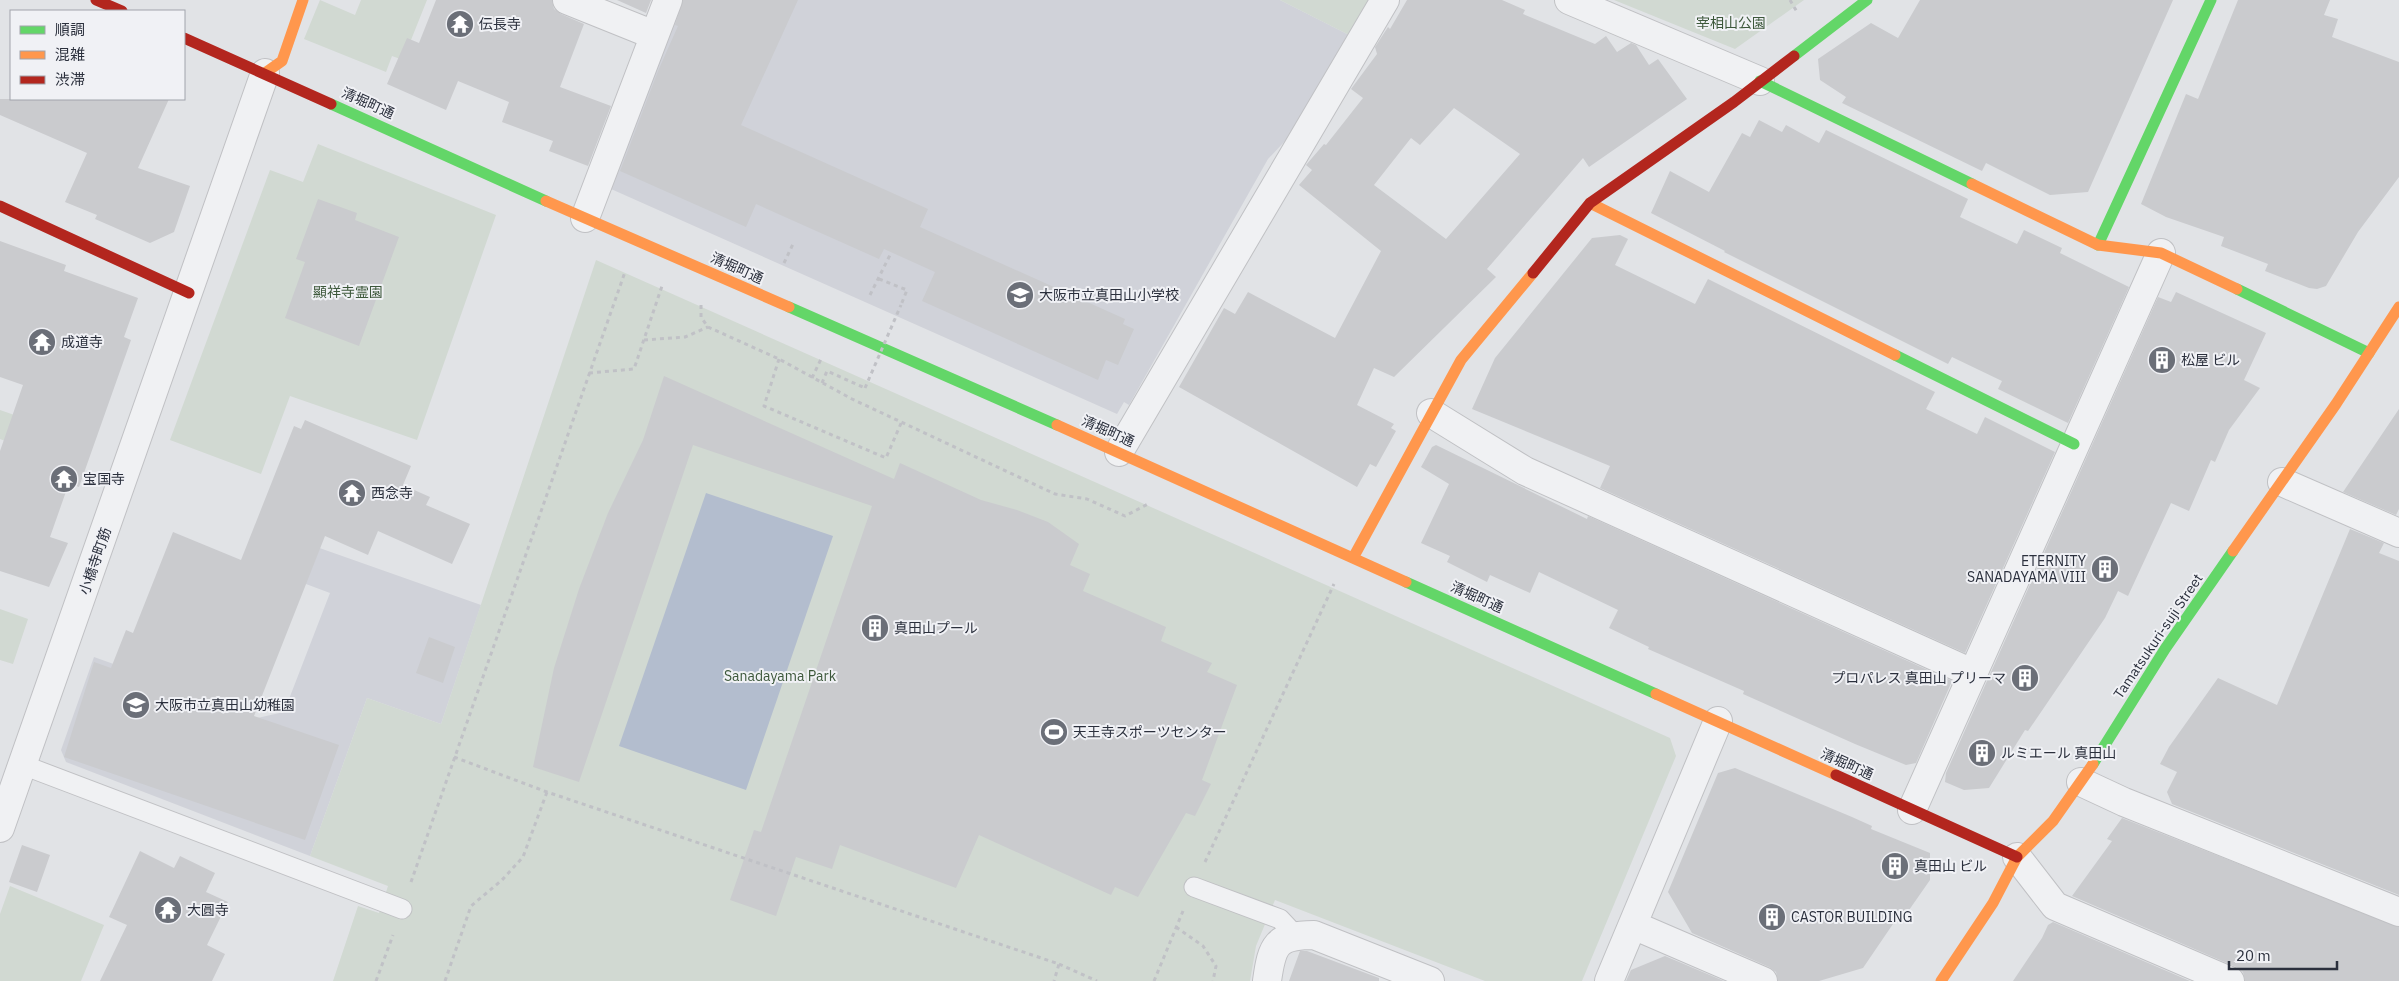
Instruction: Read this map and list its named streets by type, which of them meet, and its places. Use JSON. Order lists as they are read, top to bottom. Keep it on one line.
{"streets":{"street":["清堀町通","小橋寺町筋","Tamatsukuri-suji Street"]},"crossings":[["清堀町通","小橋寺町筋"],["清堀町通","Tamatsukuri-suji Street"]],"parks":["宰相山公園","顯祥寺霊園","Sanadayama Park"],"places":{"temple":["伝長寺","成道寺","宝国寺","西念寺","大圓寺"],"school or university":["大阪市立真田山小学校","大阪市立真田山幼稚園"],"building":["松屋 ビル","ETERNITY SANADAYAMA VIII","真田山プール","プロパレス 真田山 プリーマ","ルミエール 真田山","真田山 ビル","CASTOR BUILDING"],"sports":["天王寺スポーツセンター"]},"legend":["順調","混雑","渋滞"],"scale_bar":"20 m"}
